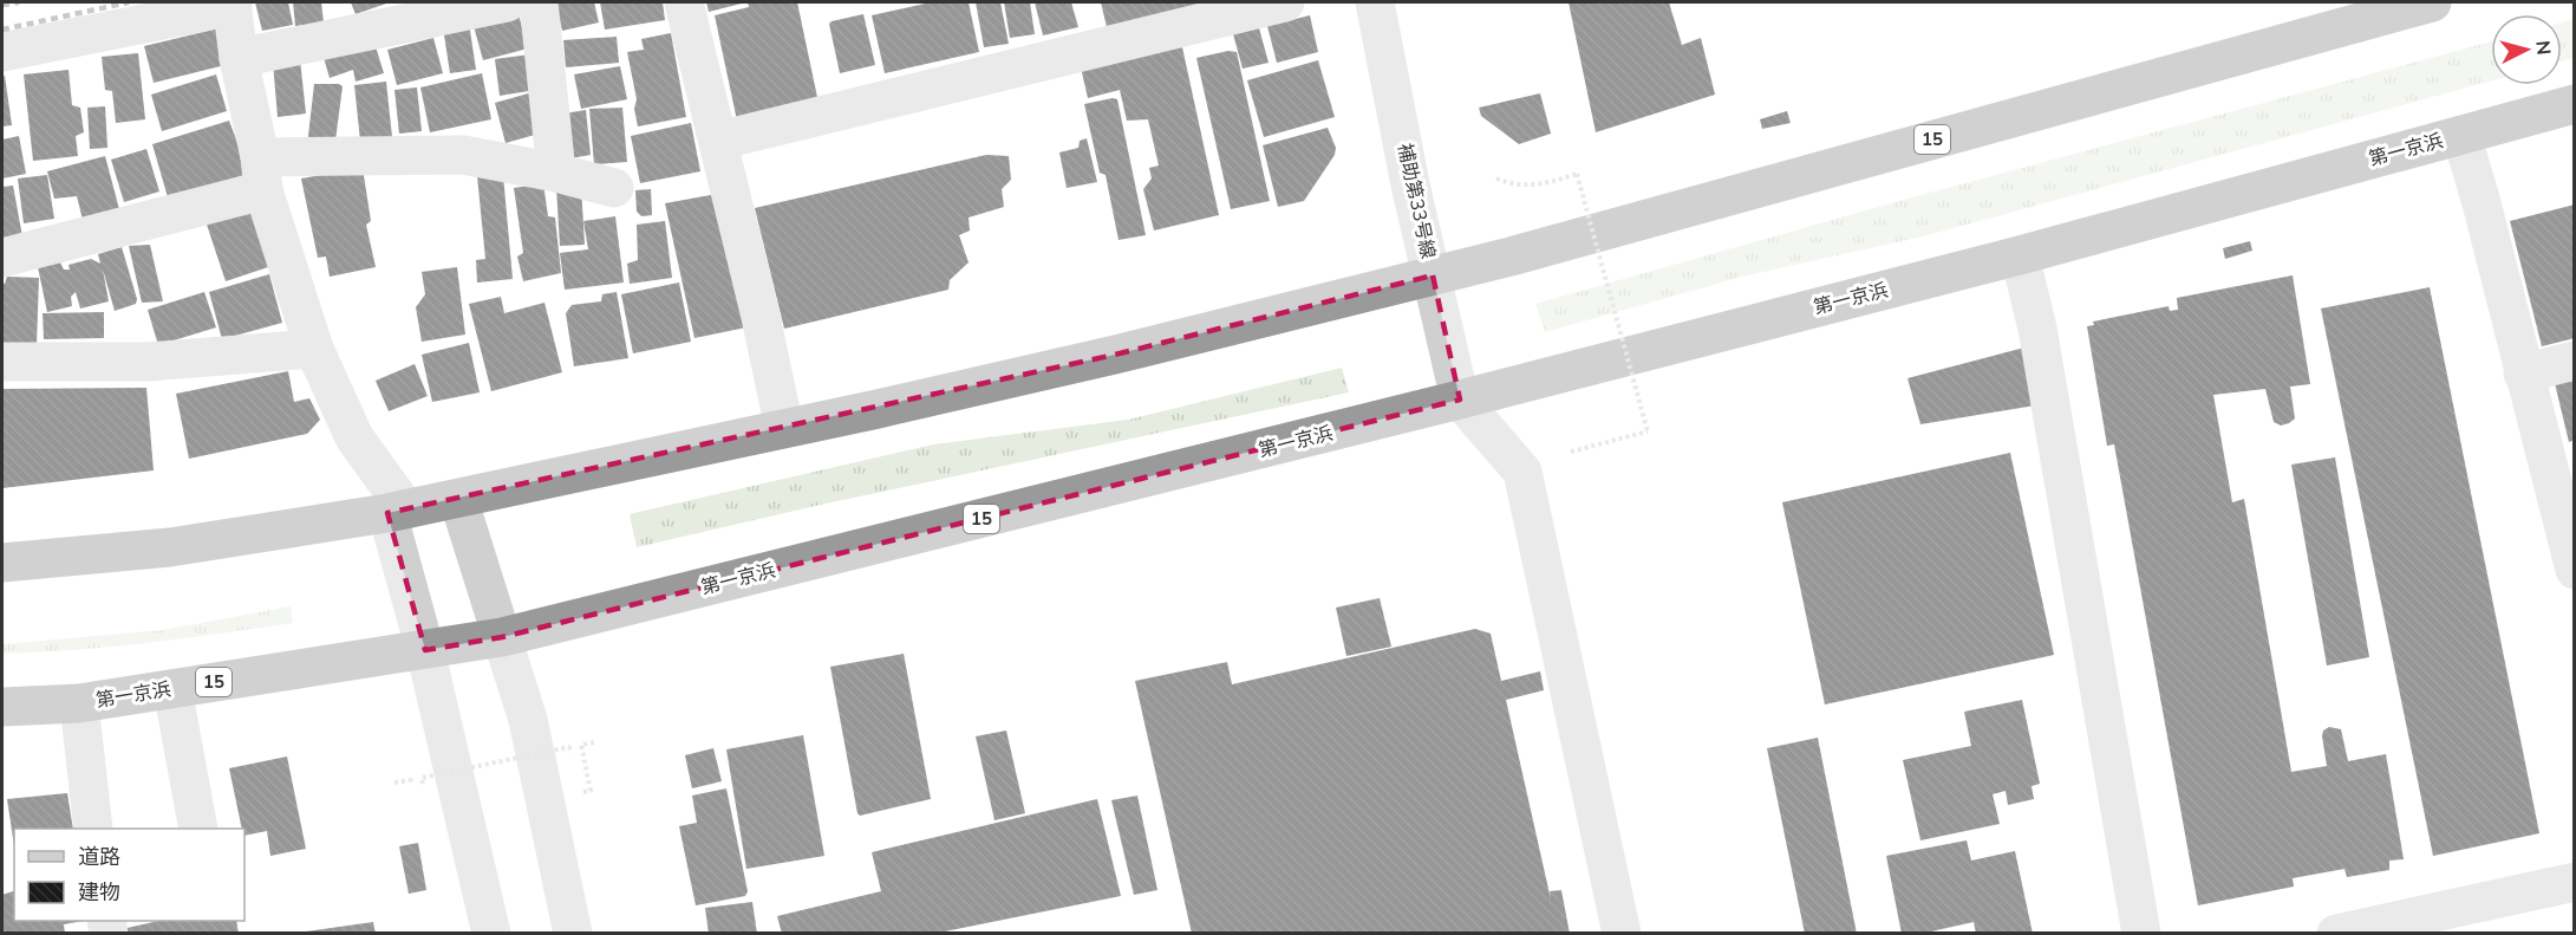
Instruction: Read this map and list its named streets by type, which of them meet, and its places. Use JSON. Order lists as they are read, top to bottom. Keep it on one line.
{"streets":{"highway":["15","第一京浜"],"street":["補助第33号線"]},"crossings":[["15","補助第33号線"],["第一京浜","補助第33号線"]],"legend":["道路","建物"],"north":"right"}
